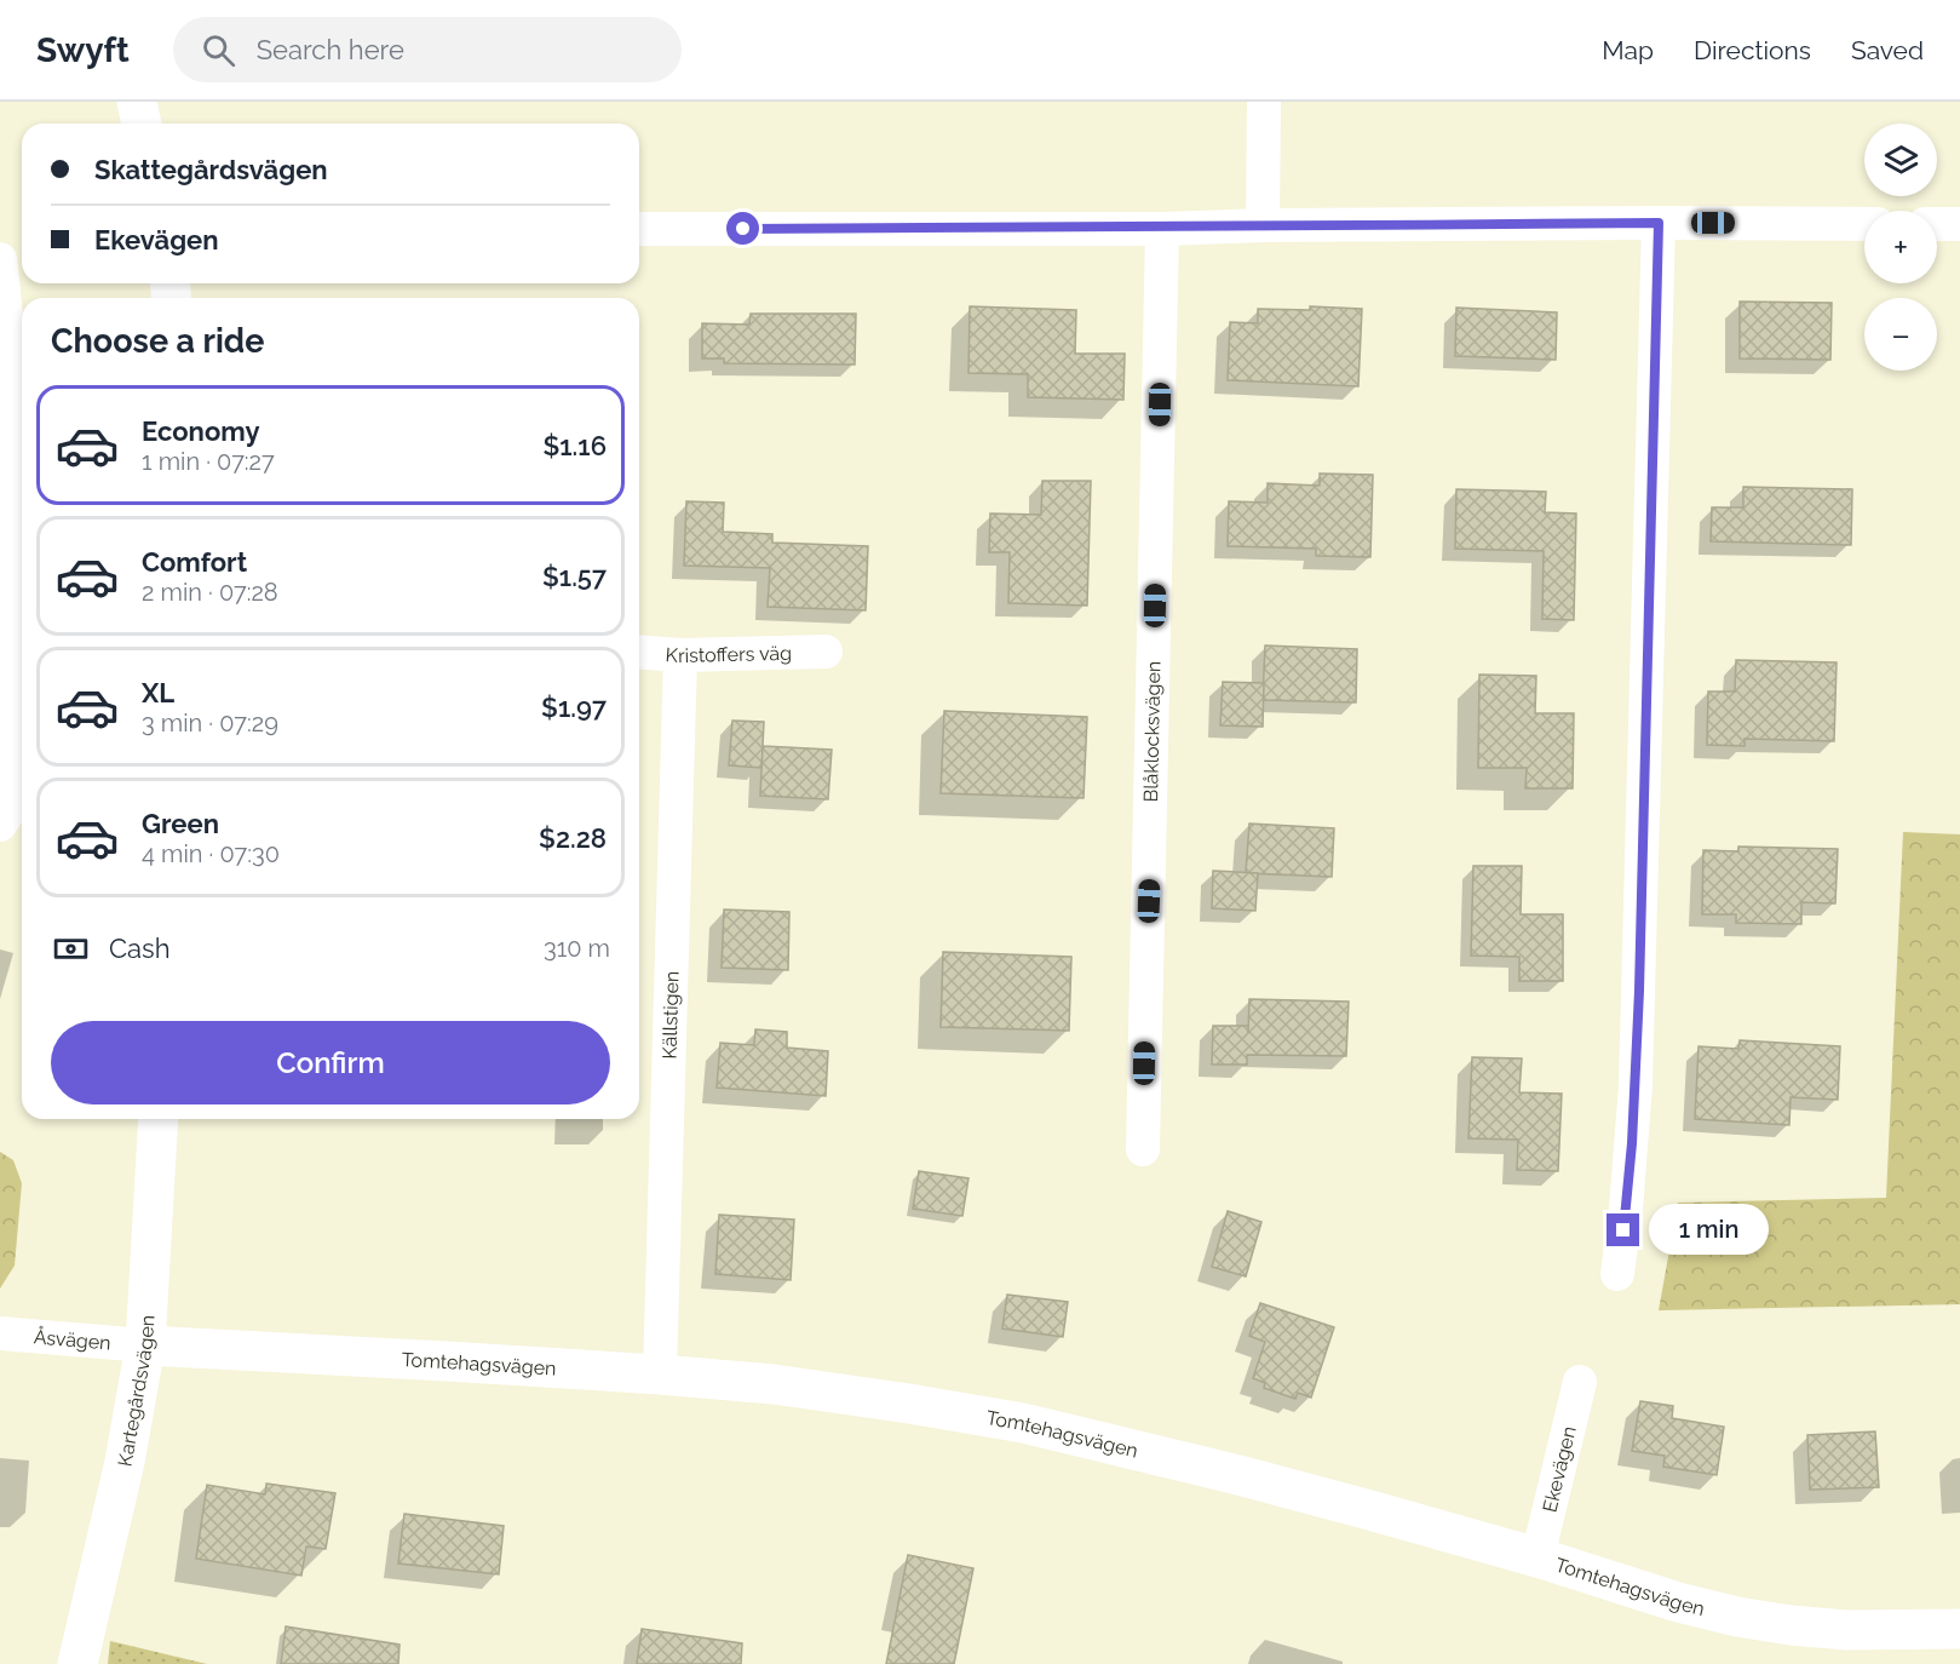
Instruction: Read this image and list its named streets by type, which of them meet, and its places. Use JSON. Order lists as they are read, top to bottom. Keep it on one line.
{"streets":{"street":["Kristoffers väg","Blåklocksvägen","Källstigen","Åsvägen","Tomtehagsvägen","Kartegårdsvägen","Ekevägen"]},"crossings":[["Kristoffers väg","Källstigen"],["Källstigen","Tomtehagsvägen"],["Åsvägen","Tomtehagsvägen"],["Åsvägen","Kartegårdsvägen"],["Tomtehagsvägen","Kartegårdsvägen"],["Tomtehagsvägen","Ekevägen"]],"page":{"header":"Swyft","search":"Search here","nav":["Map","Directions","Saved"],"map_buttons":["+","−"],"banner":["Skattegårdsvägen","Ekevägen"],"heading":"Choose a ride","list":[{"name":"Economy","note":"1 min · 07:27","value":"$1.16"},{"name":"Comfort","note":"2 min · 07:28","value":"$1.57"},{"name":"XL","note":"3 min · 07:29","value":"$1.97"},{"name":"Green","note":"4 min · 07:30","value":"$2.28"}],"pay":["Cash","310 m"],"buttons":"Confirm","bubble":"1 min"}}
